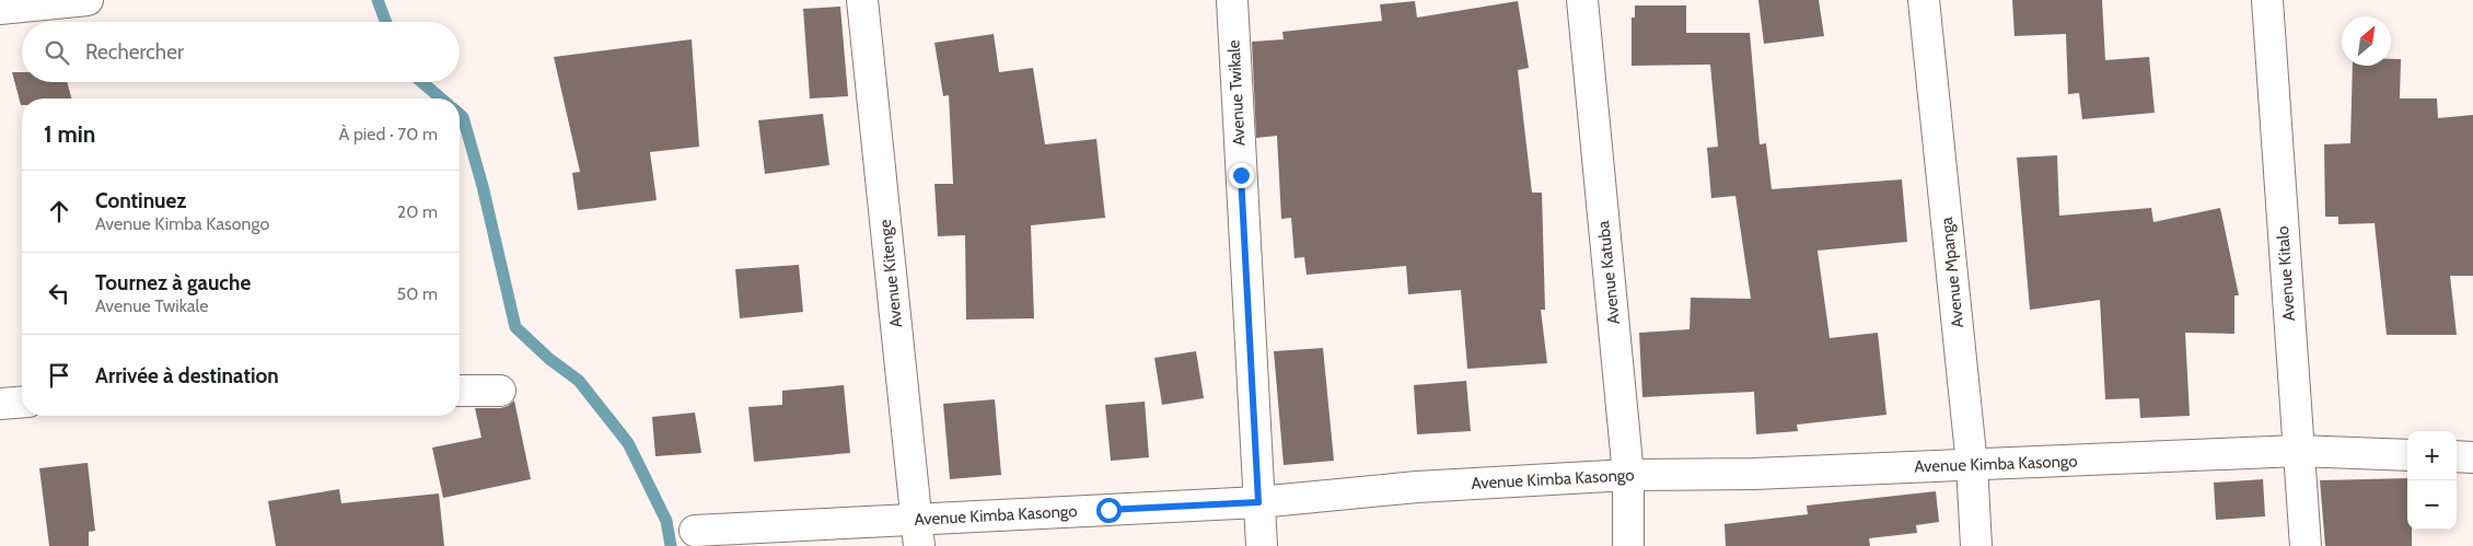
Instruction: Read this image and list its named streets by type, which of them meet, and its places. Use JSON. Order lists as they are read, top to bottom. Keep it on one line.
{"streets":{"street":["Avenue Twikale","Avenue Katuba","Avenue Mpanga","Avenue Kitenge","Avenue Kitalo","Avenue Kimba Kasongo"]},"crossings":[["Avenue Twikale","Avenue Kimba Kasongo"],["Avenue Katuba","Avenue Kimba Kasongo"],["Avenue Mpanga","Avenue Kimba Kasongo"],["Avenue Kitenge","Avenue Kimba Kasongo"],["Avenue Kitalo","Avenue Kimba Kasongo"]],"north":"top right","page":{"search":"Rechercher","heading":["1 min","À pied · 70 m"],"list":[["Continuez","Avenue Kimba Kasongo","20 m"],["Tournez à gauche","Avenue Twikale","50 m"],"Arrivée à destination"],"map_buttons":["+","−"]}}
